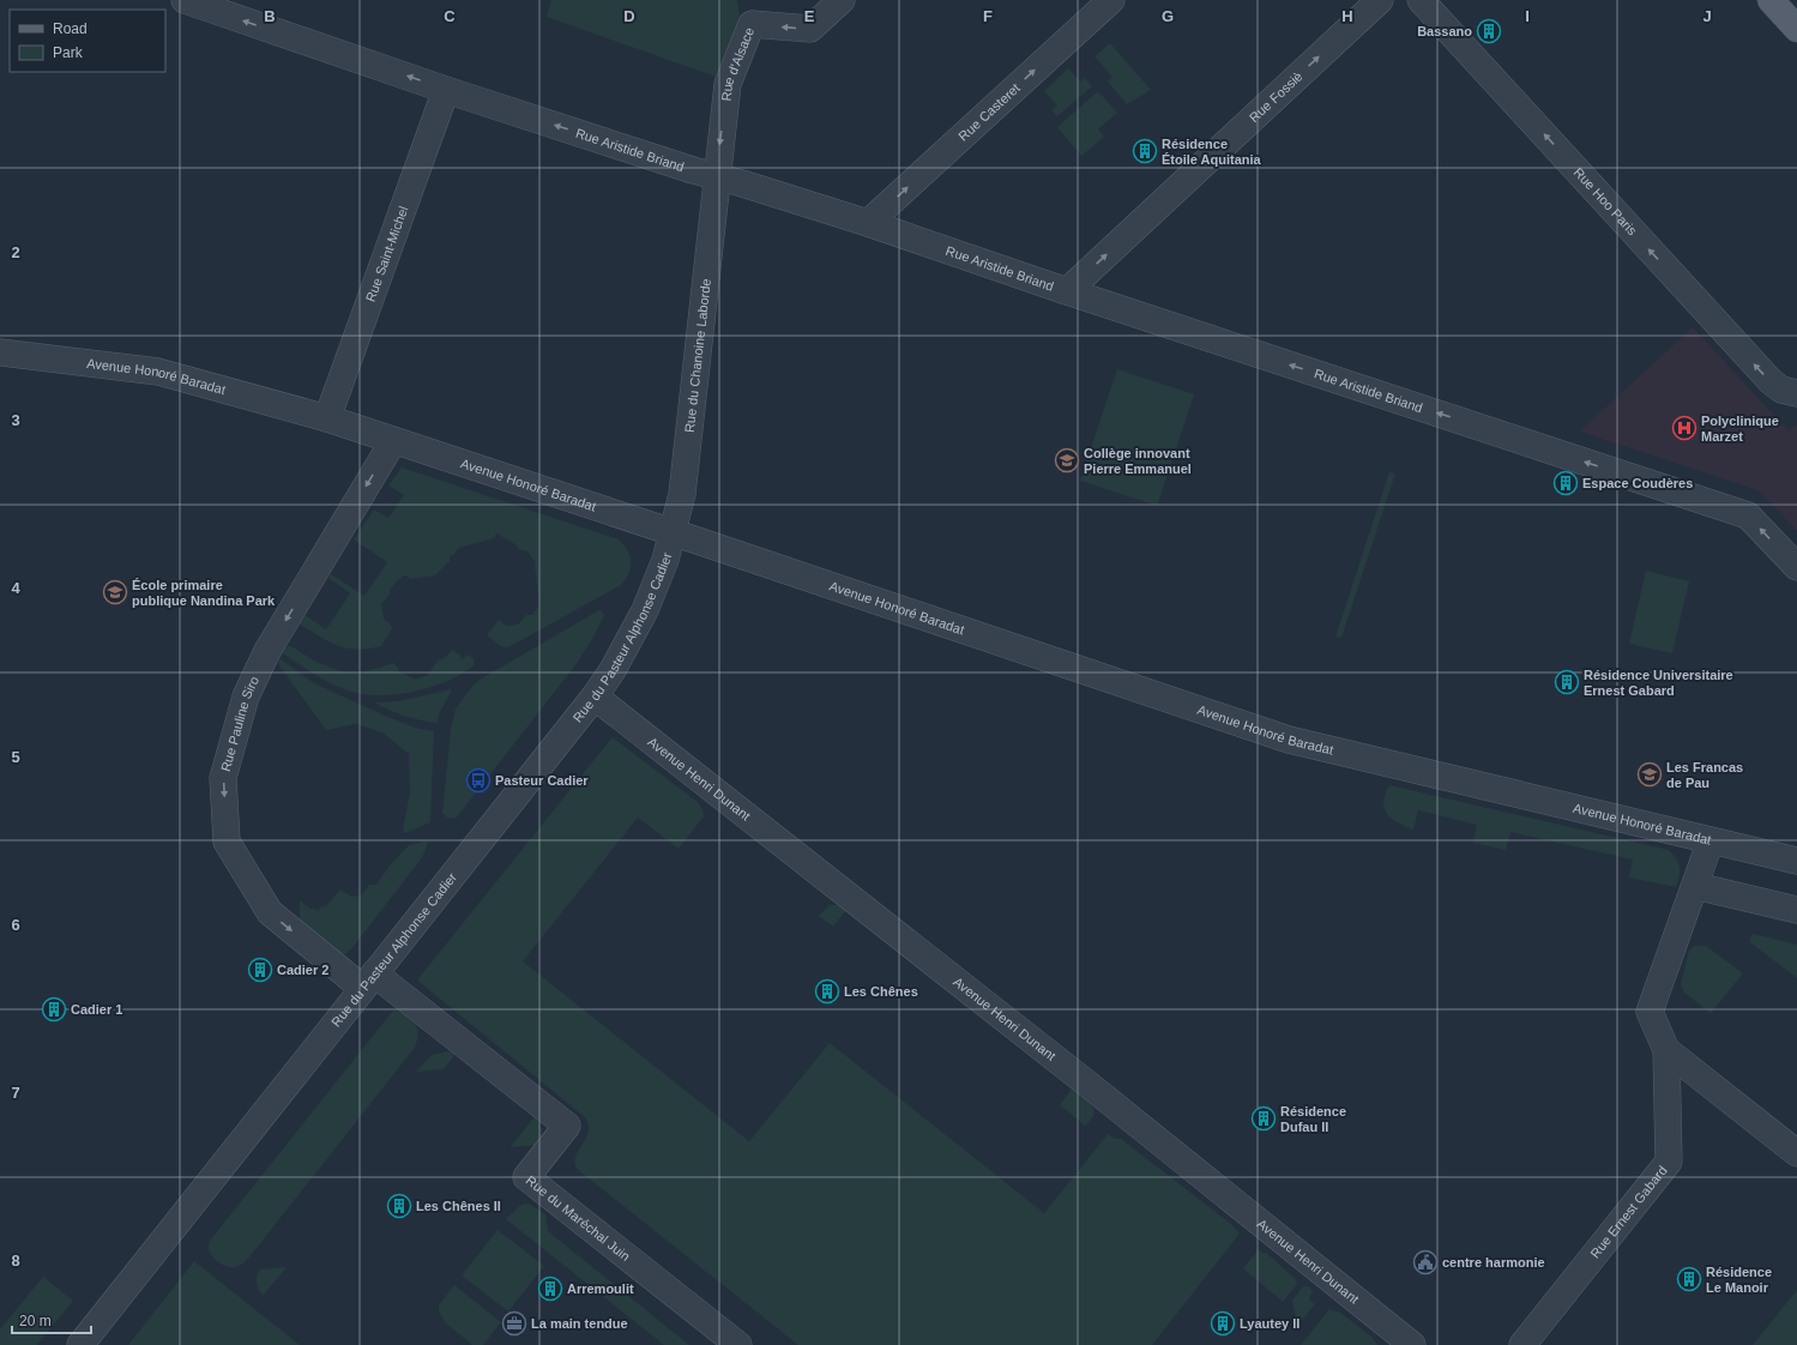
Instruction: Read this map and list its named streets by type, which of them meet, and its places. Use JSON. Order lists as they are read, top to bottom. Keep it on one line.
{"streets":{"street":["Rue d'Alsace","Rue Fossiè","Rue Casteret","Rue Aristide Briand","Rue Hoo Paris","Rue Saint-Michel","Rue du Chanoine Laborde","Avenue Honoré Baradat","Rue du Pasteur Alphonse Cadier","Rue Pauline Siro","Avenue Henri Dunant","Rue Ernest Gabard","Rue du Maréchal Juin"]},"crossings":[["Rue d'Alsace","Rue Aristide Briand"],["Rue d'Alsace","Rue du Chanoine Laborde"],["Rue Fossiè","Rue Aristide Briand"],["Rue Casteret","Rue Aristide Briand"],["Rue Aristide Briand","Rue Saint-Michel"],["Rue Aristide Briand","Rue du Chanoine Laborde"],["Rue Saint-Michel","Avenue Honoré Baradat"],["Rue du Chanoine Laborde","Avenue Honoré Baradat"],["Rue du Chanoine Laborde","Rue du Pasteur Alphonse Cadier"],["Avenue Honoré Baradat","Rue du Pasteur Alphonse Cadier"],["Avenue Honoré Baradat","Rue Pauline Siro"],["Avenue Honoré Baradat","Rue Ernest Gabard"],["Rue du Pasteur Alphonse Cadier","Rue Pauline Siro"],["Rue du Pasteur Alphonse Cadier","Avenue Henri Dunant"],["Rue du Pasteur Alphonse Cadier","Rue du Maréchal Juin"],["Rue Pauline Siro","Rue du Maréchal Juin"]],"one_way":["Rue d'Alsace","Rue Fossiè","Rue Casteret","Rue Aristide Briand","Rue Hoo Paris","Rue Pauline Siro"],"places":{"building":["Bassano","Résidence Étoile Aquitania","Espace Coudères","Résidence Universitaire Ernest Gabard","Cadier 2","Les Chênes","Cadier 1","Résidence Dufau II","Les Chênes II","Résidence Le Manoir","Arremoulit","Lyautey II"],"hospital":["Polyclinique Marzet"],"school or university":["Collège innovant Pierre Emmanuel","École primaire publique Nandina Park","Les Francas de Pau"],"bus stop":["Pasteur Cadier"],"public building":["centre harmonie"],"office":["La main tendue"]},"legend":["Road","Park"],"scale_bar":"20 m","grid":{"columns":["B","C","D","E","F","G","H","I","J"],"rows":["2","3","4","5","6","7","8"]}}
